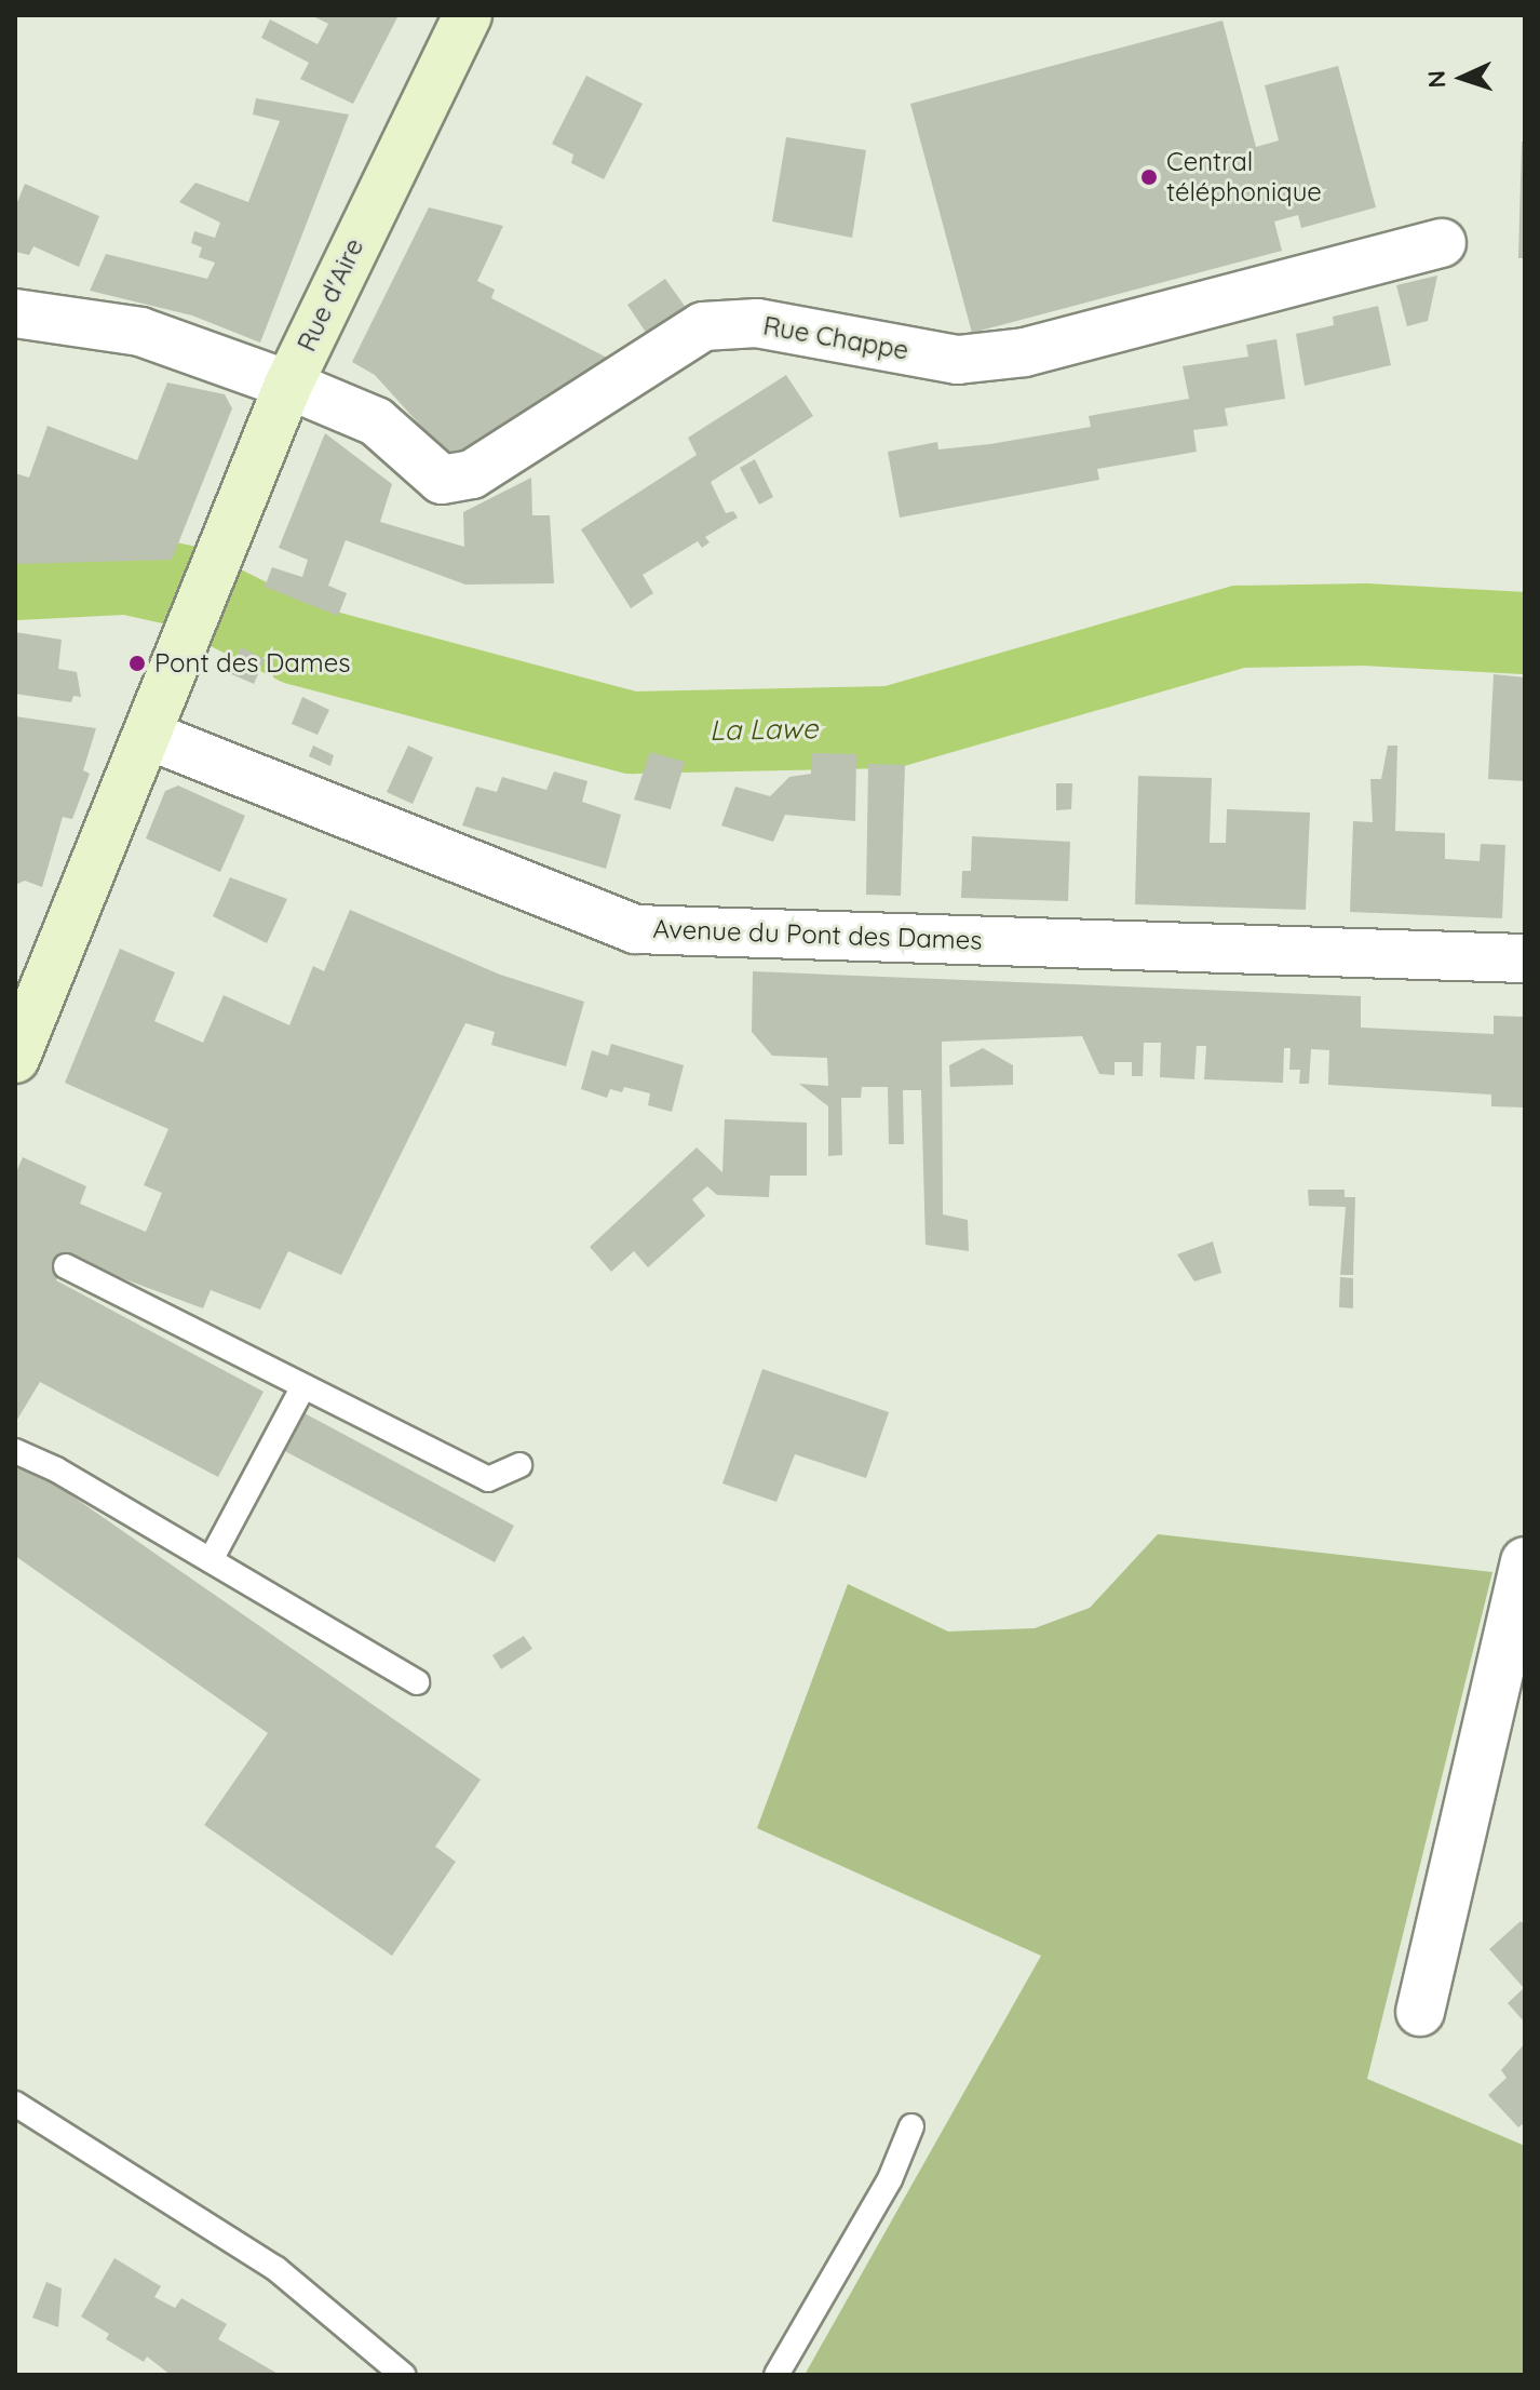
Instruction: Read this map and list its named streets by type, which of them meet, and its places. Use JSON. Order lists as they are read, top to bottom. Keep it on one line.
{"streets":{"main road":["Rue d'Aire"],"street":["Rue Chappe","Avenue du Pont des Dames"]},"crossings":[["Rue d'Aire","Rue Chappe"],["Rue d'Aire","Avenue du Pont des Dames"]],"water":["La Lawe"],"places":["Central téléphonique","Pont des Dames"],"north":"left"}
